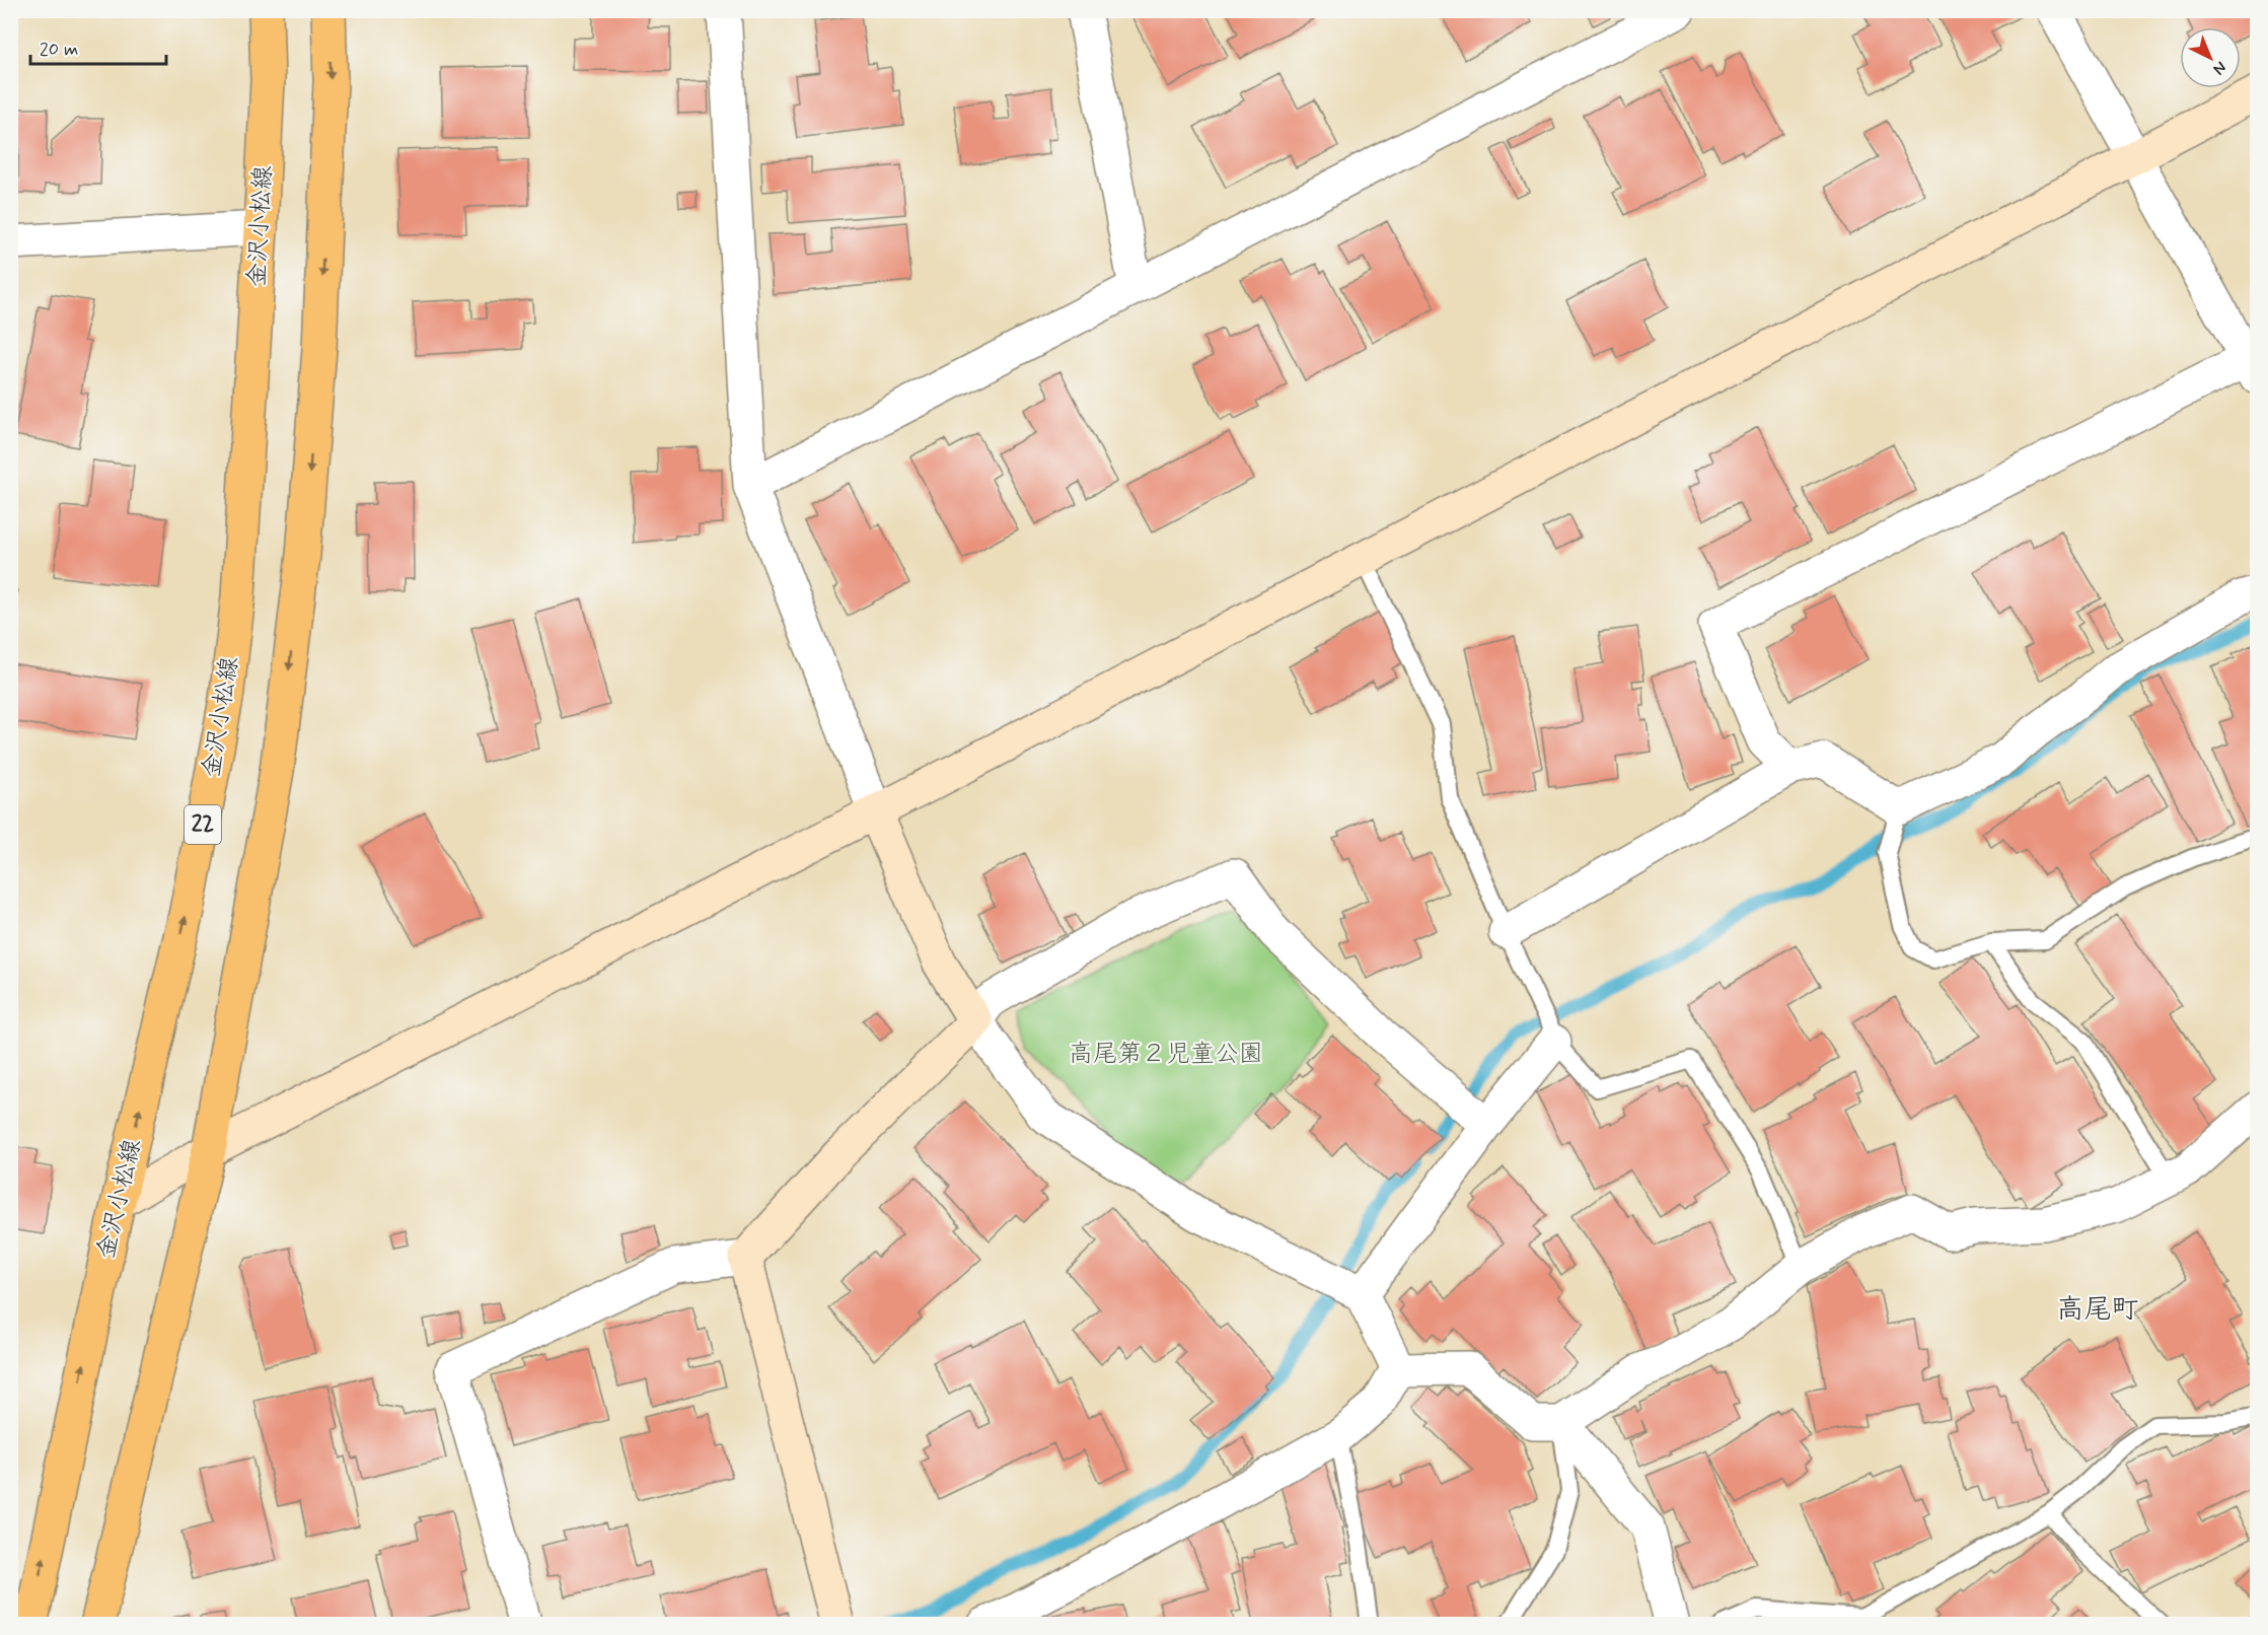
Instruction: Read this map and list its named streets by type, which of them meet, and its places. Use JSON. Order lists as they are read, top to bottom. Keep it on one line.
{"streets":{"main road":["金沢小松線","22"]},"districts":["高尾町"],"parks":["高尾第２児童公園"],"scale_bar":"20 m","north":"bottom right"}
